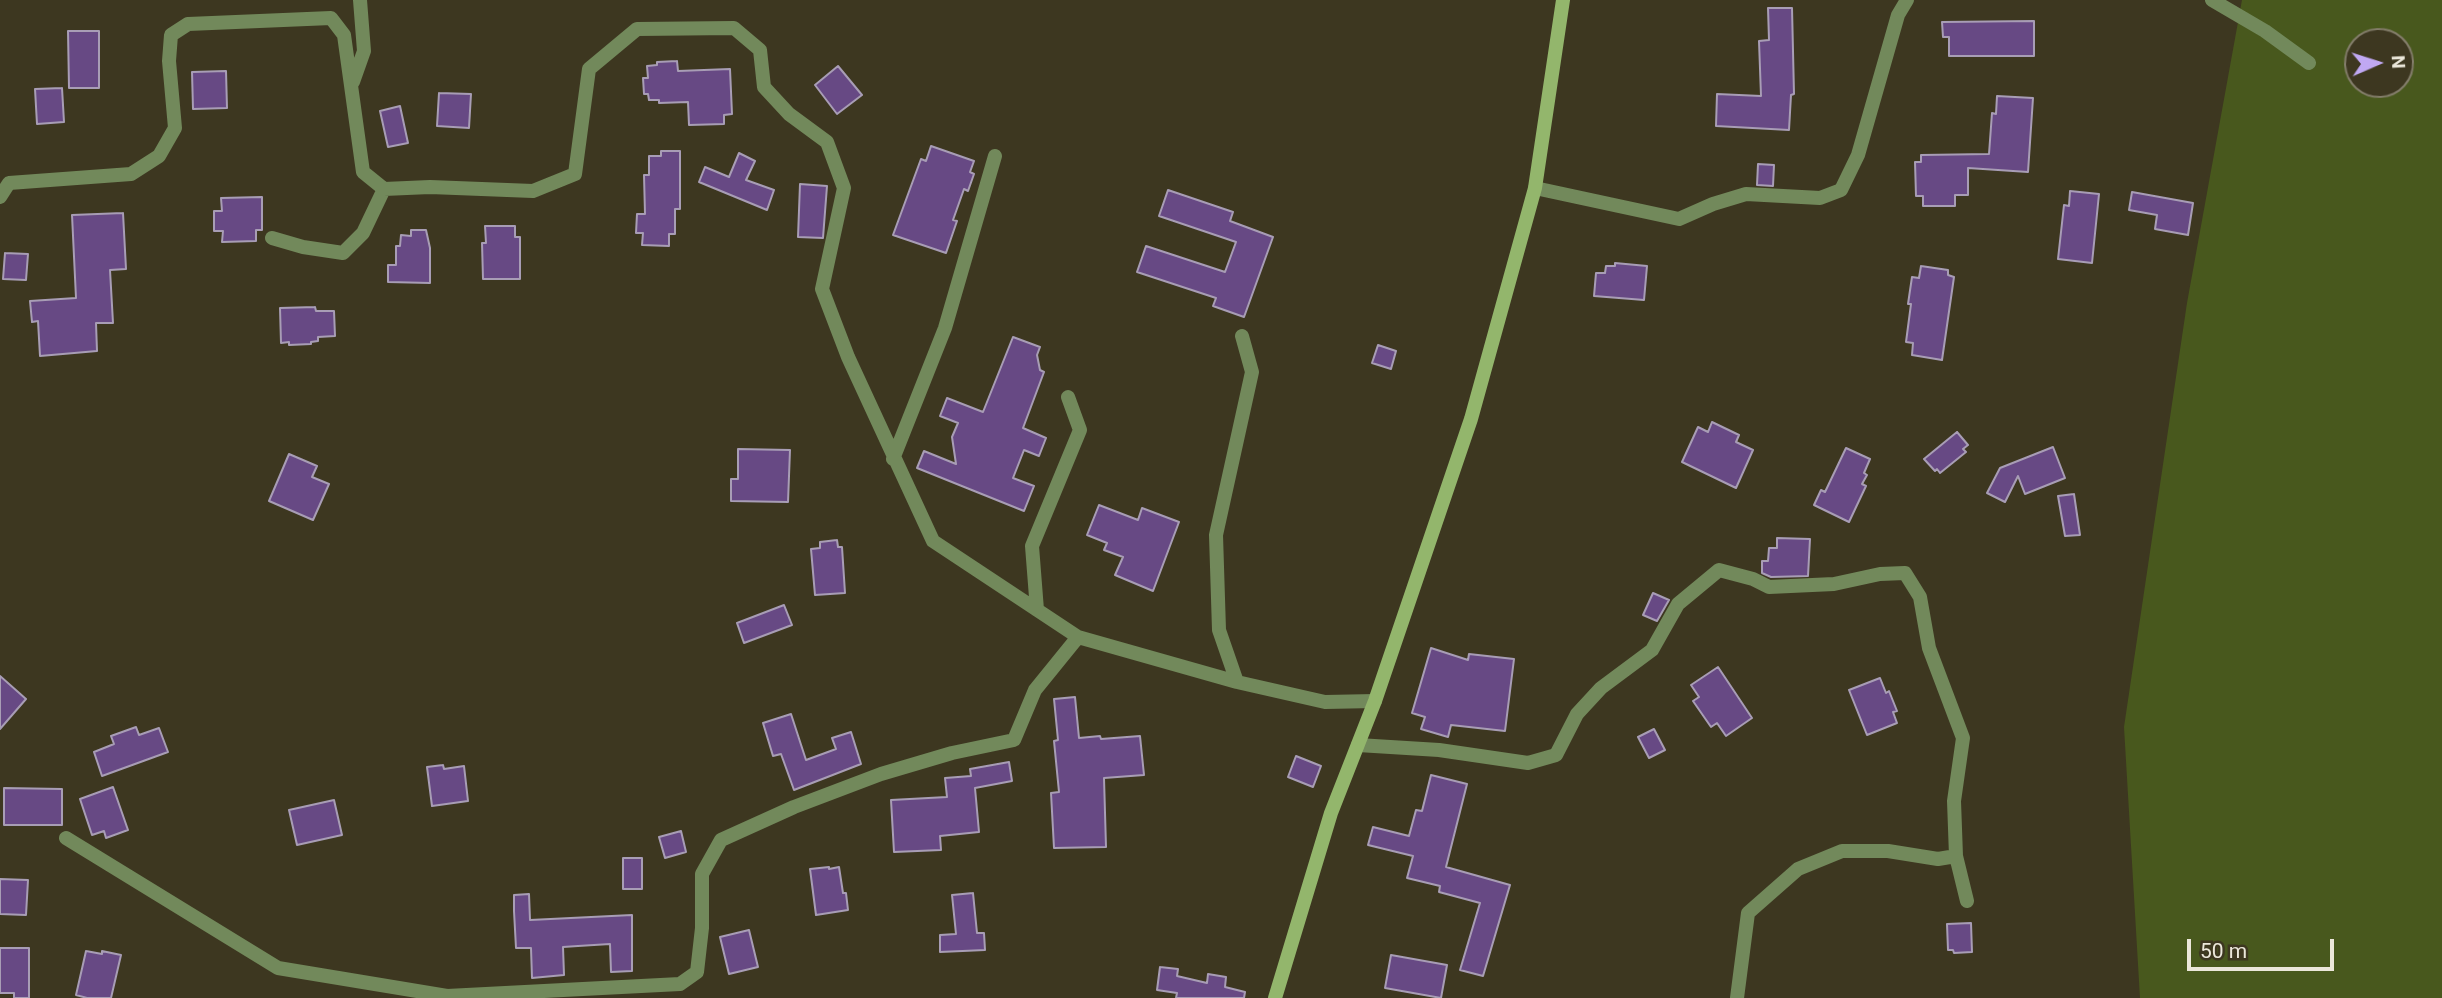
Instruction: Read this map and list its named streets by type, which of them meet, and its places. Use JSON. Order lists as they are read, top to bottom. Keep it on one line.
{"scale_bar":"50 m","north":"right"}
